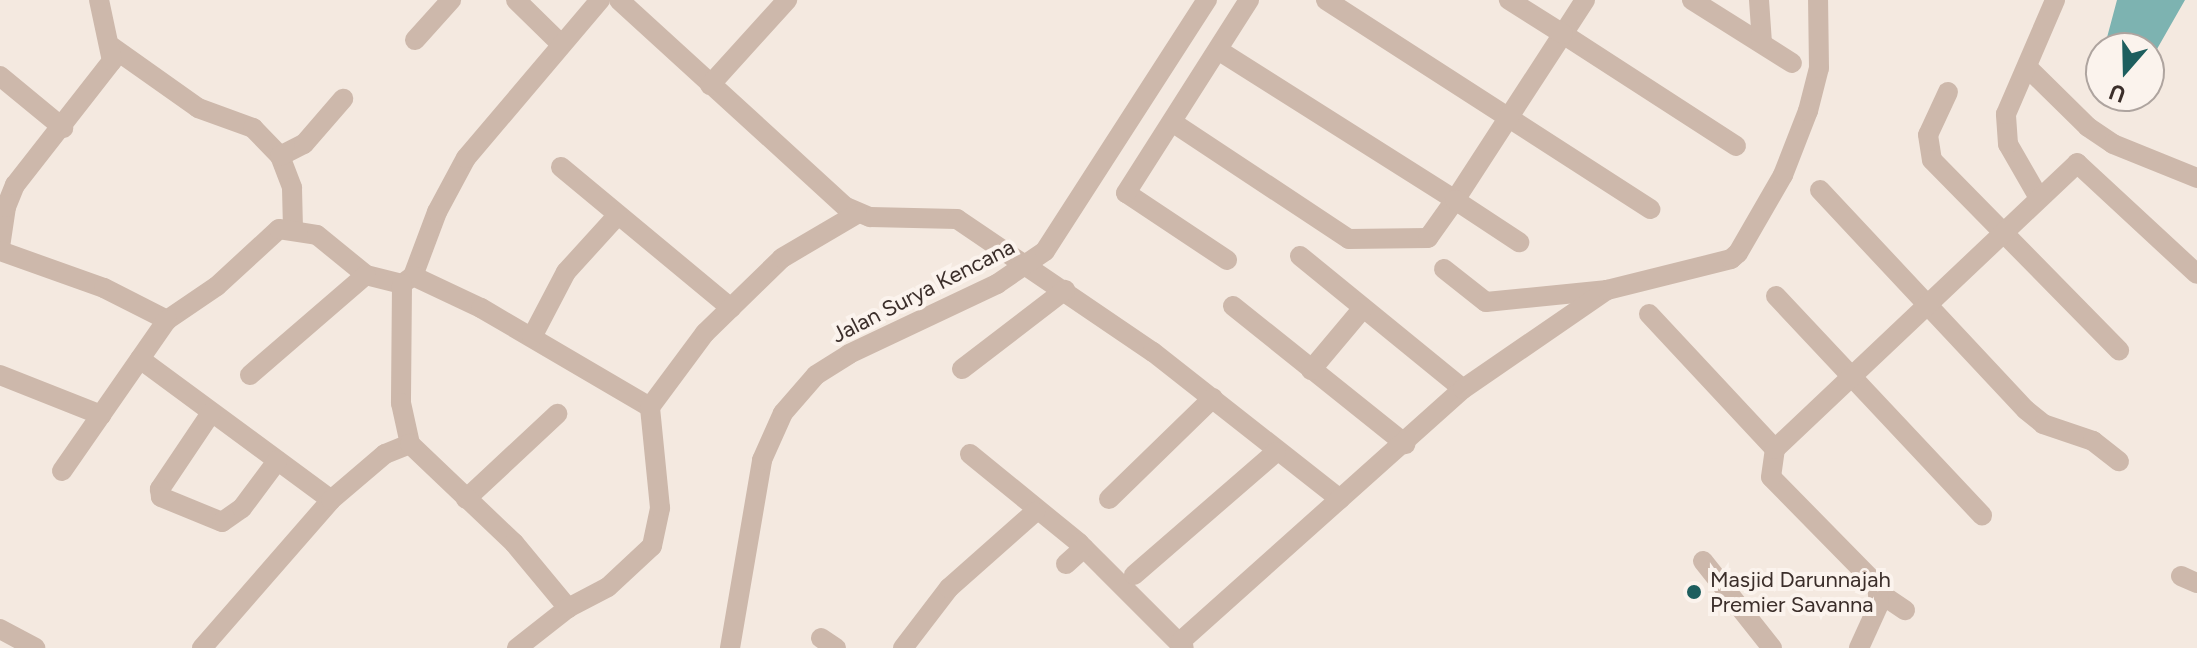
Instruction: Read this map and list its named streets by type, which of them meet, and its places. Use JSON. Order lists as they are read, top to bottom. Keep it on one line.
{"streets":{"street":["Jalan Surya Kencana"]},"places":["Masjid Darunnajah Premier Savanna"],"north":"bottom"}
